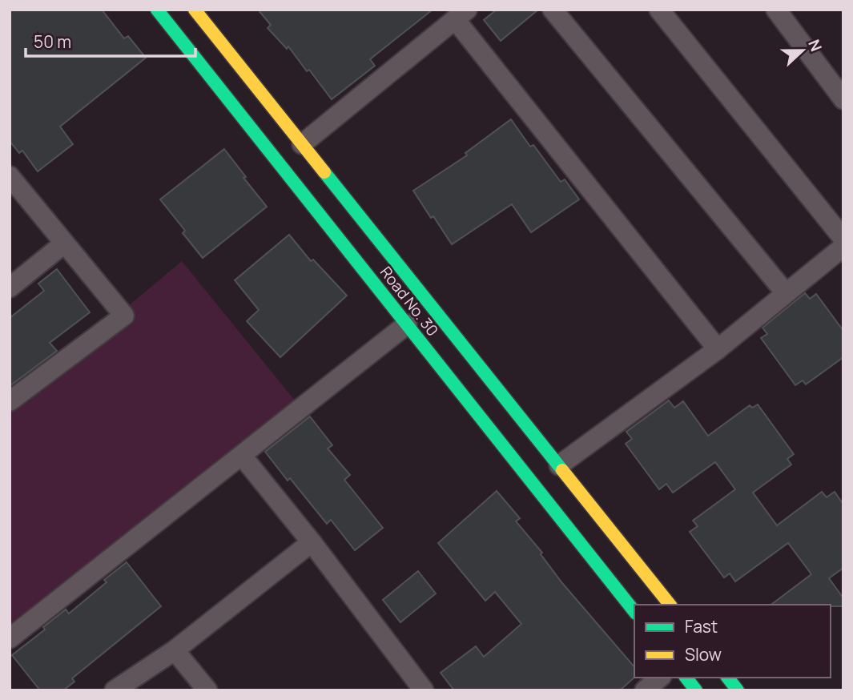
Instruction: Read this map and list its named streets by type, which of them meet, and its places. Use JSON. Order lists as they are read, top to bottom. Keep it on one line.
{"streets":{"street":["Road No. 30"]},"legend":["Fast","Slow"],"scale_bar":"50 m","north":"right"}
